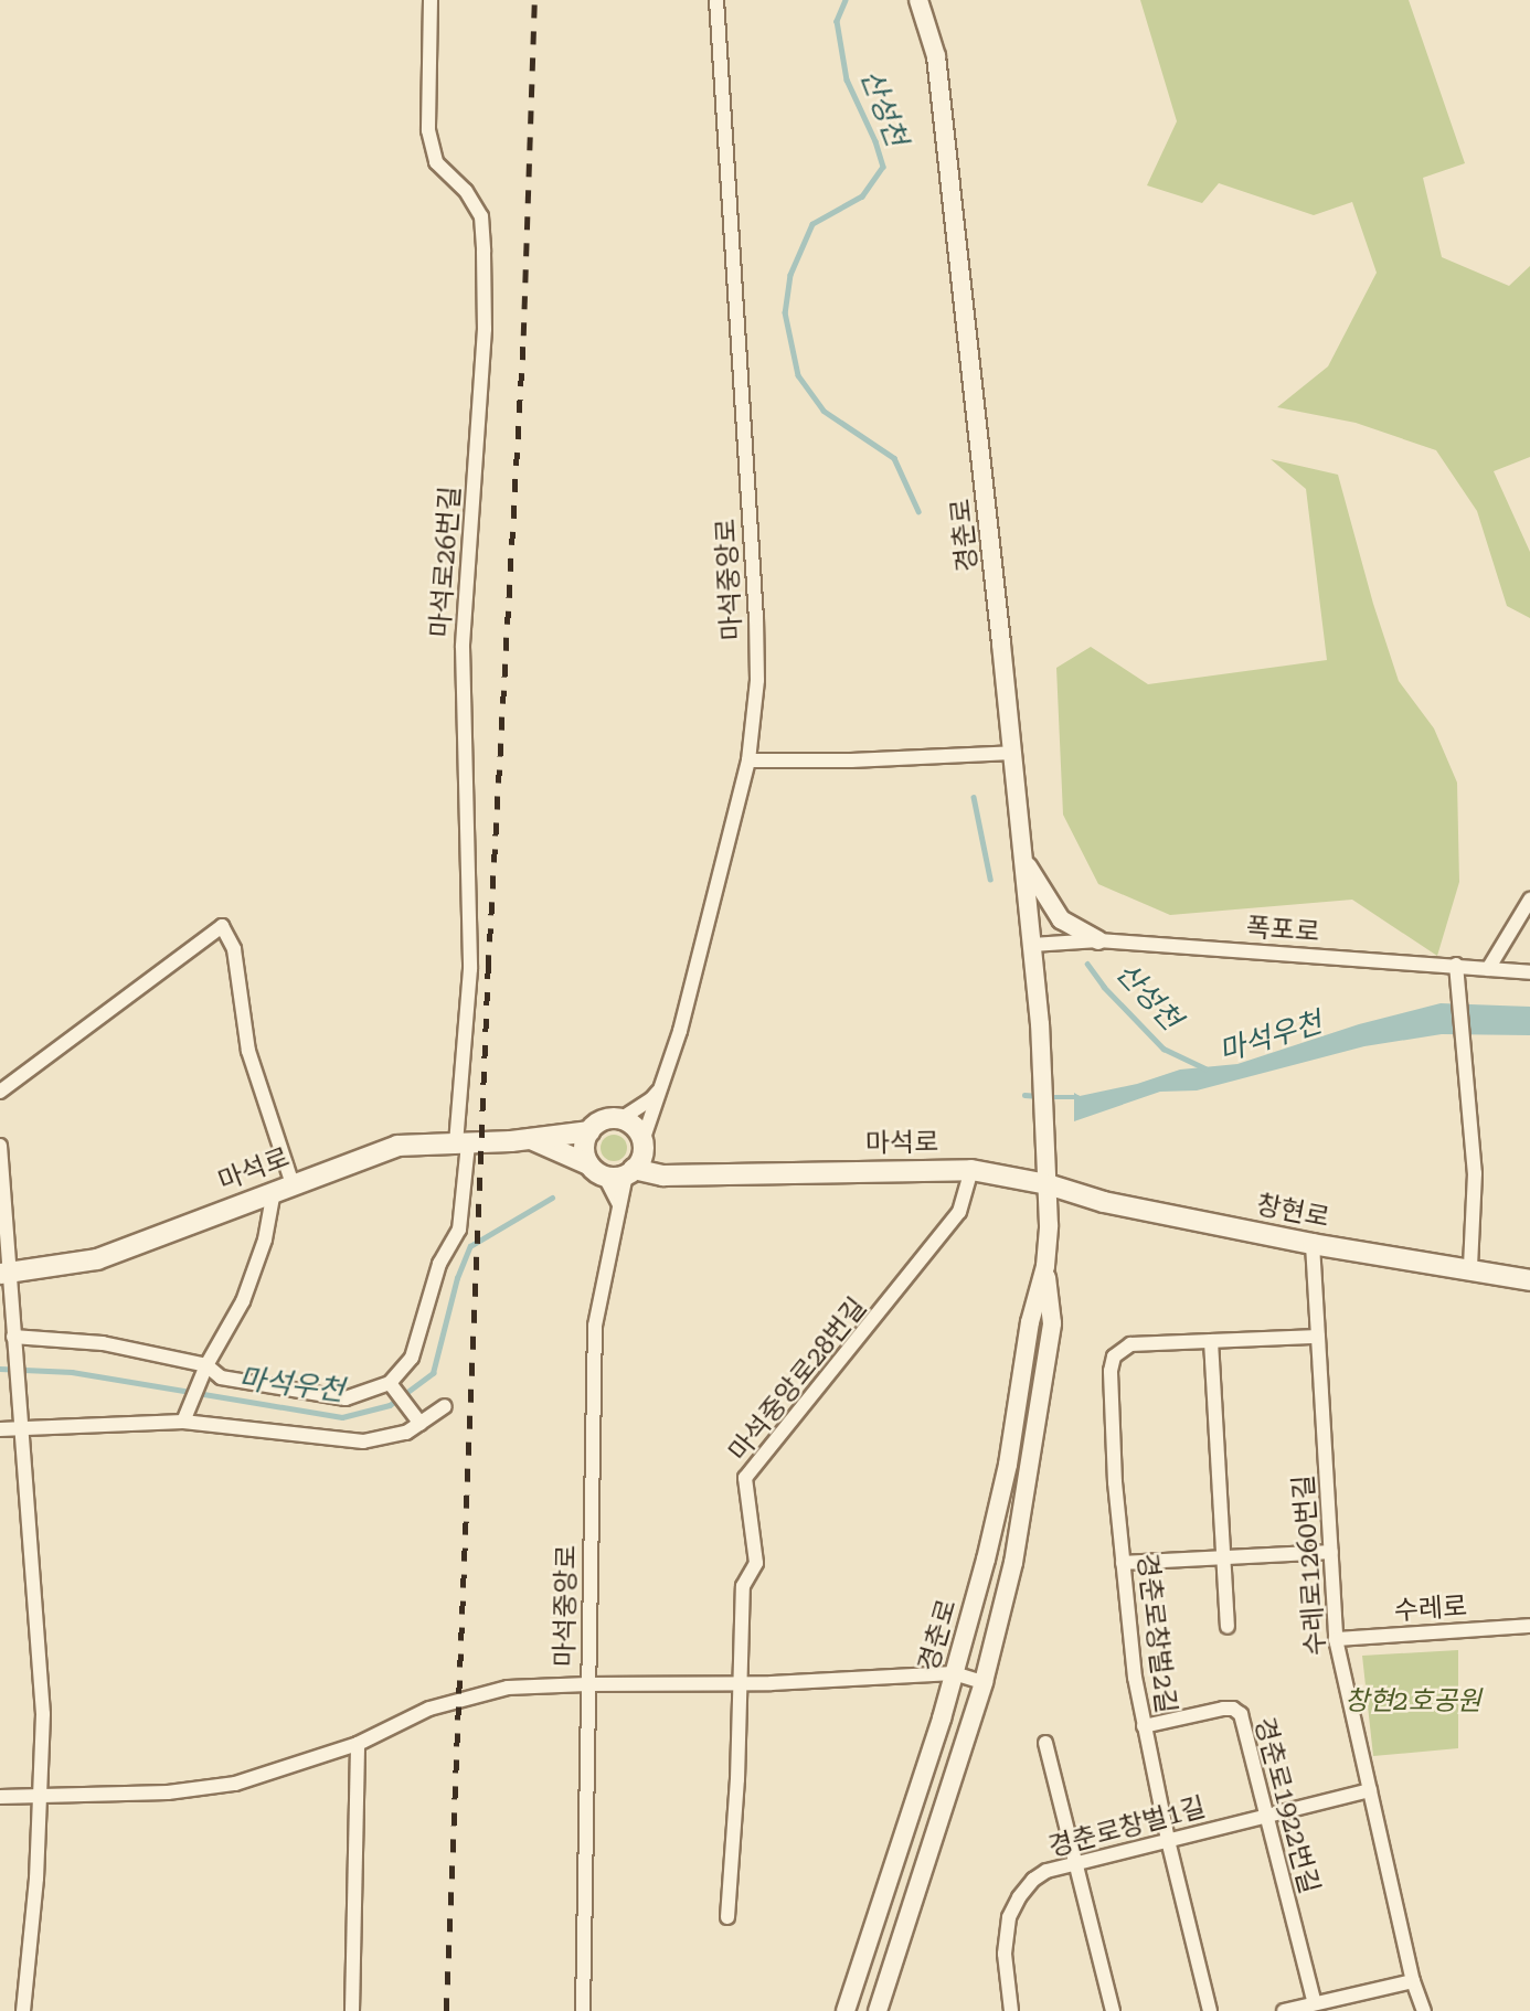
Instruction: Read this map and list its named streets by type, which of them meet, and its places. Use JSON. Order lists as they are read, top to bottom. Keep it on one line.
{"streets":{"main road":["마석로","창현로"],"street":["경춘로","마석로26번길","마석중앙로","폭포로","마석중앙로28번길","수레로1260번길","수레로","경춘로창벌2길","경춘로1922번길","경춘로창벌1길"]},"crossings":[["경춘로","폭포로"],["경춘로","마석로"],["경춘로","창현로"],["마석로26번길","마석로"],["마석중앙로","마석로"],["마석로","창현로"],["마석로","마석중앙로28번길"],["창현로","수레로1260번길"],["수레로1260번길","수레로"],["수레로1260번길","경춘로창벌2길"],["수레로1260번길","경춘로창벌1길"],["경춘로창벌2길","경춘로1922번길"],["경춘로창벌2길","경춘로창벌1길"],["경춘로1922번길","경춘로창벌1길"]],"water":["산성천","마석우천"],"parks":["창현2호공원"]}
